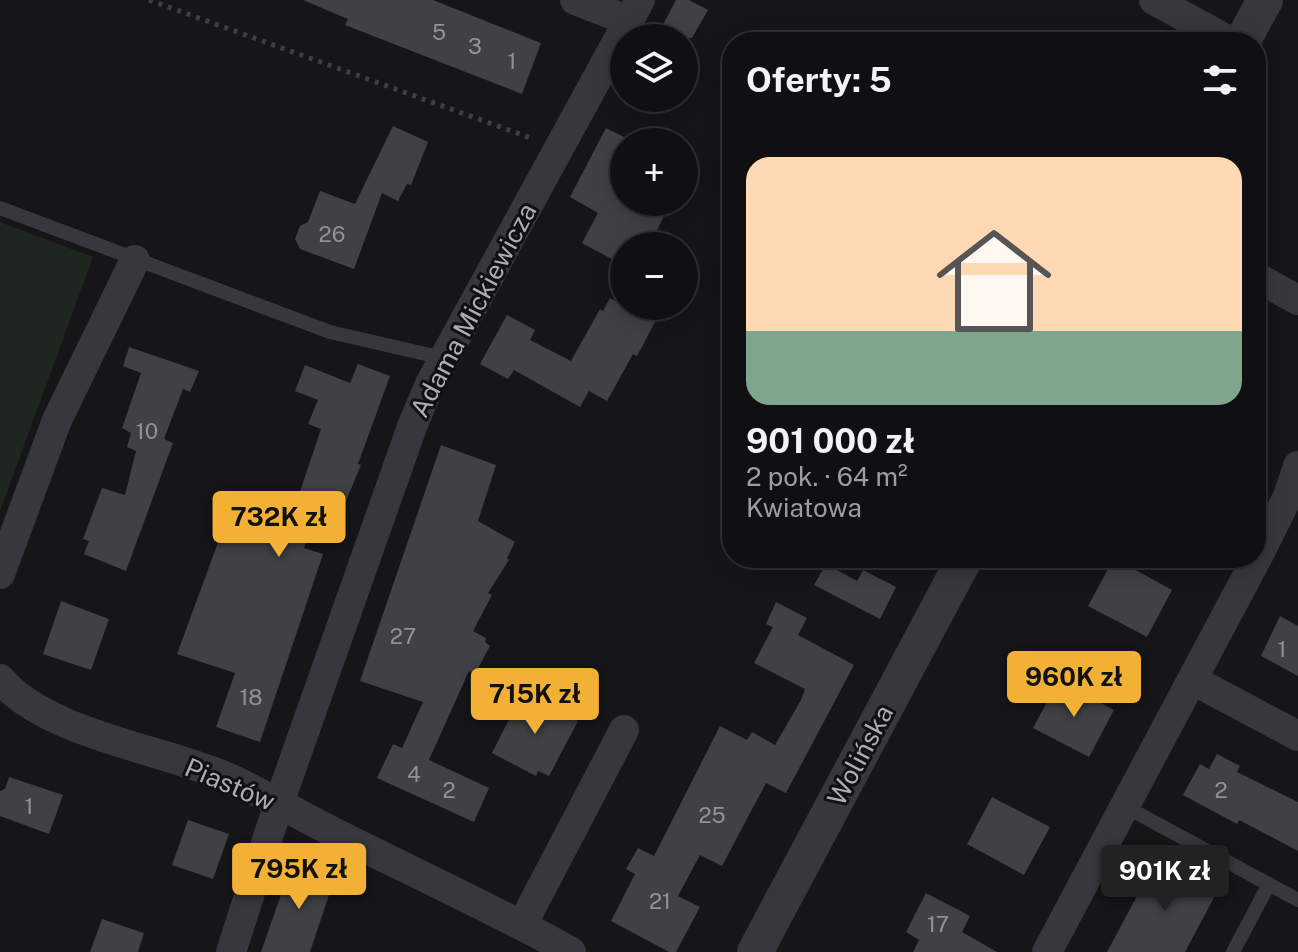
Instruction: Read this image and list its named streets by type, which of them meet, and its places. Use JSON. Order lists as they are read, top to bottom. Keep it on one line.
{"streets":{"street":["Adama Mickiewicza","Wolińska","Piastów"]},"crossings":[["Adama Mickiewicza","Piastów"]],"house_numbers":["5","3","1","26","10","27","1","18","4","2","2","1","25","21","17"],"page":{"map_buttons":["+","−"],"heading":"Oferty: 5","list":[{"name":"901 000 zł","note":"2 pok. · 64 m² · Kwiatowa"}],"price":["732K zł","960K zł","715K zł","795K zł","901K zł"]}}
